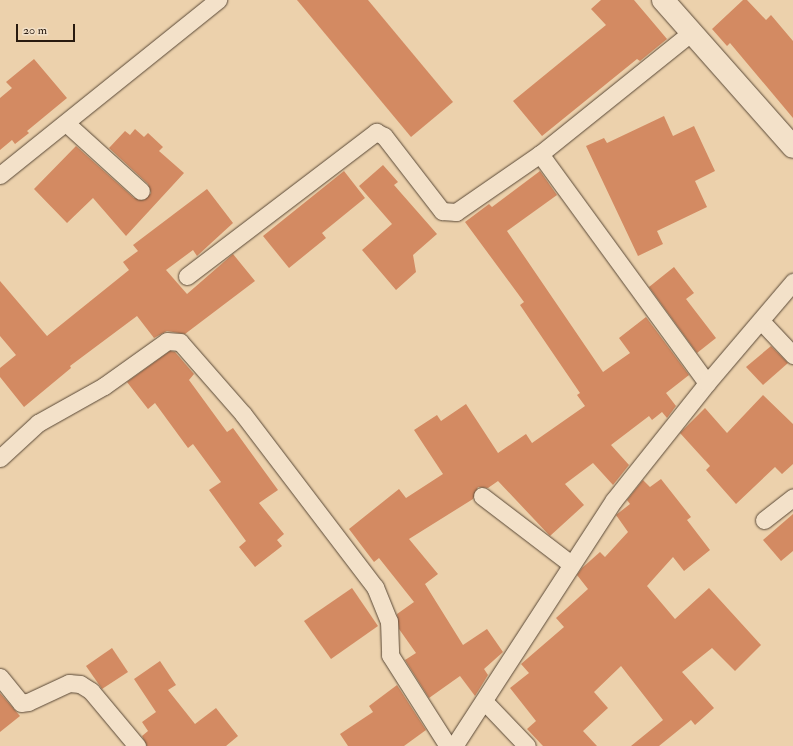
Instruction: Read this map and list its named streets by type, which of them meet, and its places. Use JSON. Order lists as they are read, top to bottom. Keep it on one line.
{"scale_bar":"20 m"}
